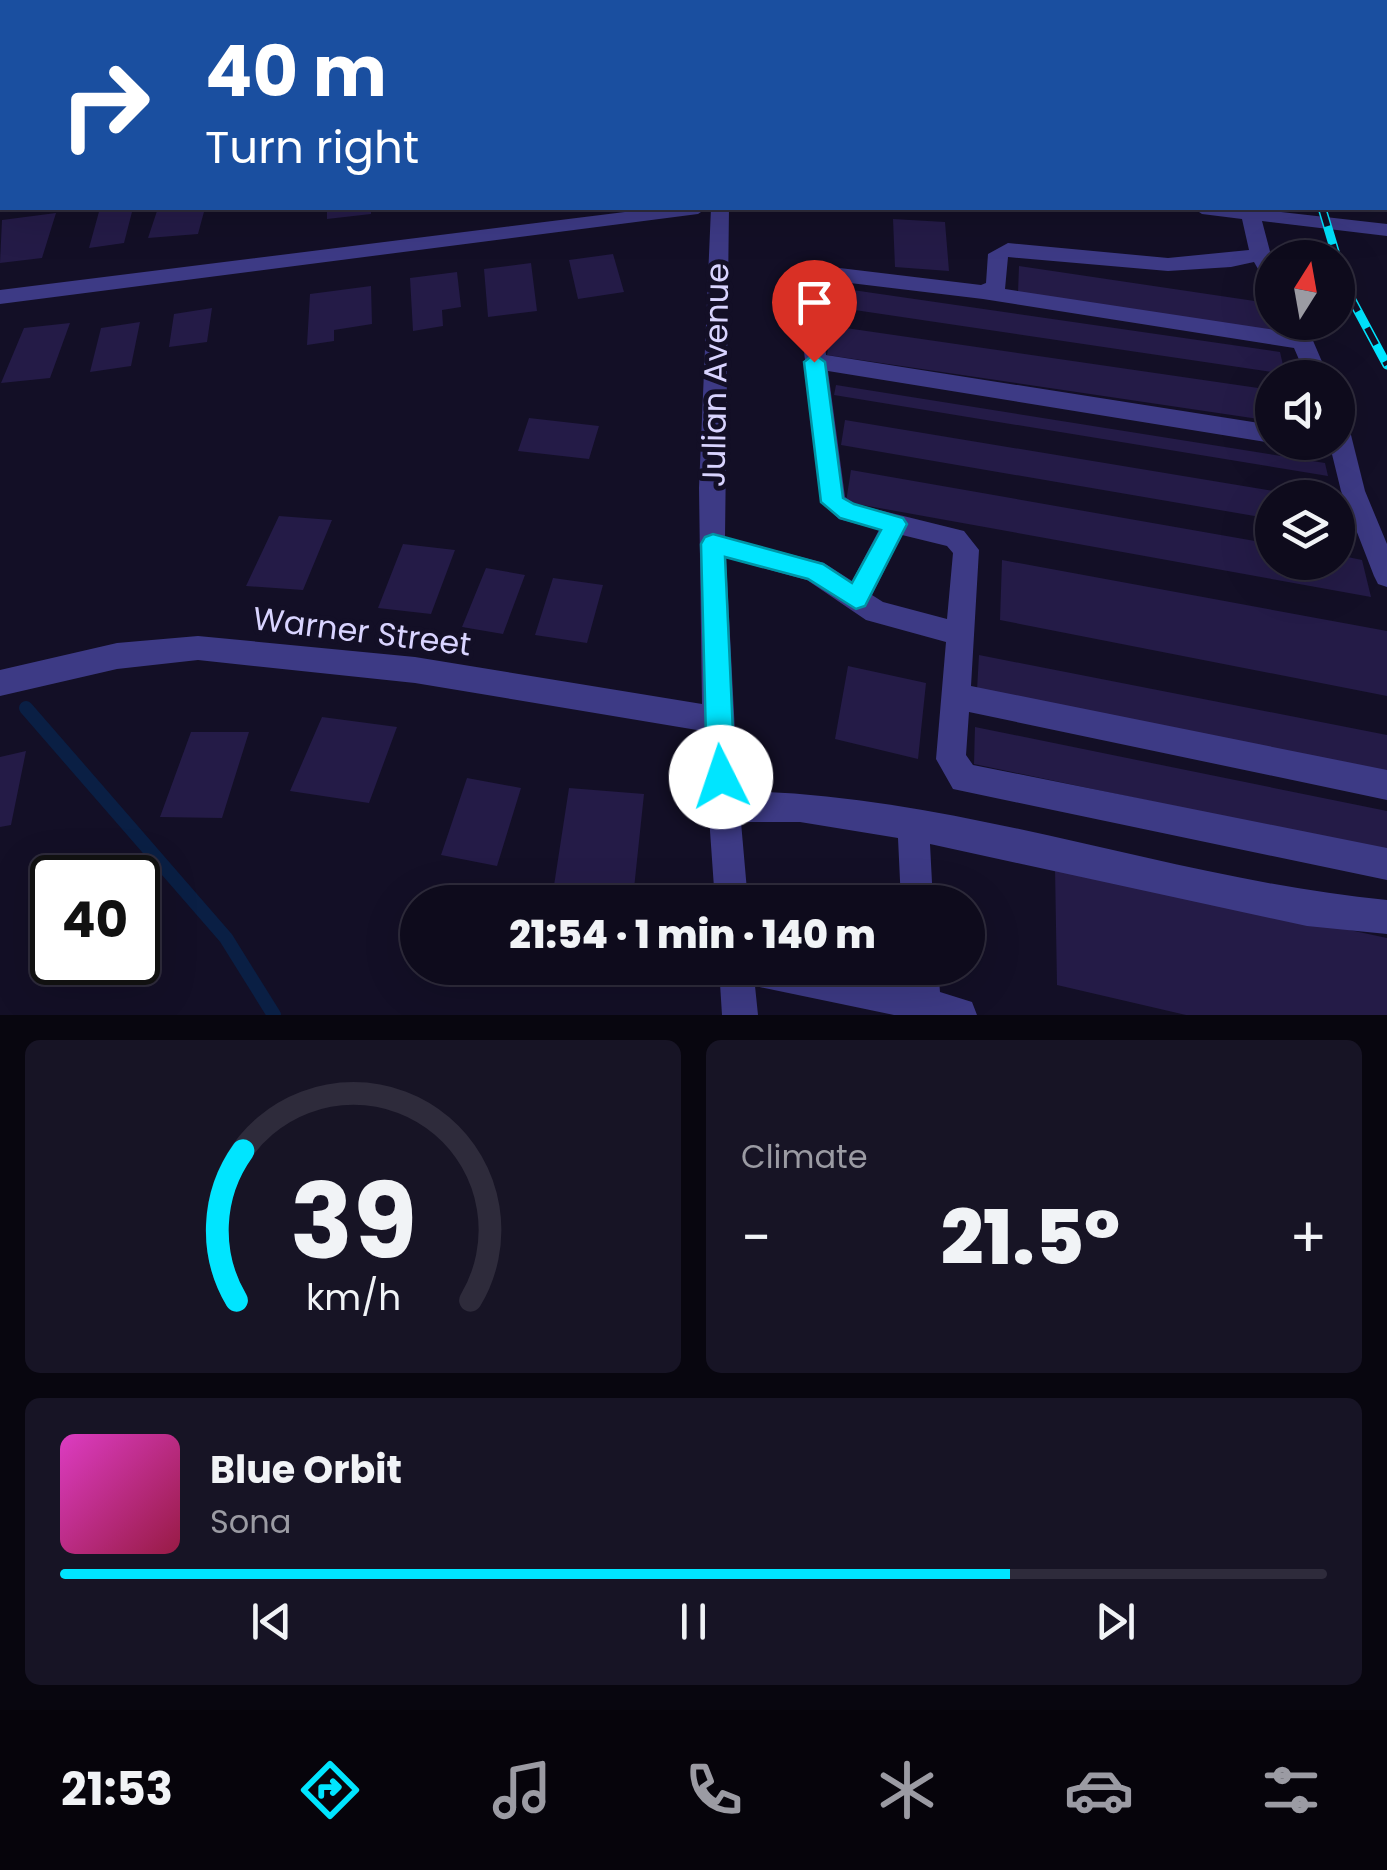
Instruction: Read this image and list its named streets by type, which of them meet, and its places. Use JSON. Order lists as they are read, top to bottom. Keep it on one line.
{"streets":{"street":["Julian Avenue","Warner Street"]},"crossings":[["Julian Avenue","Warner Street"]],"north":"top","page":{"turn":["40 m","Turn right"],"limit":"40","trip":"21:54 · 1 min · 140 m","tile":"Climate","heat":["−","21.5°","+"],"song":["Blue Orbit","Sona"],"tabs":"21:53","gauge":["39","km/h"]}}
